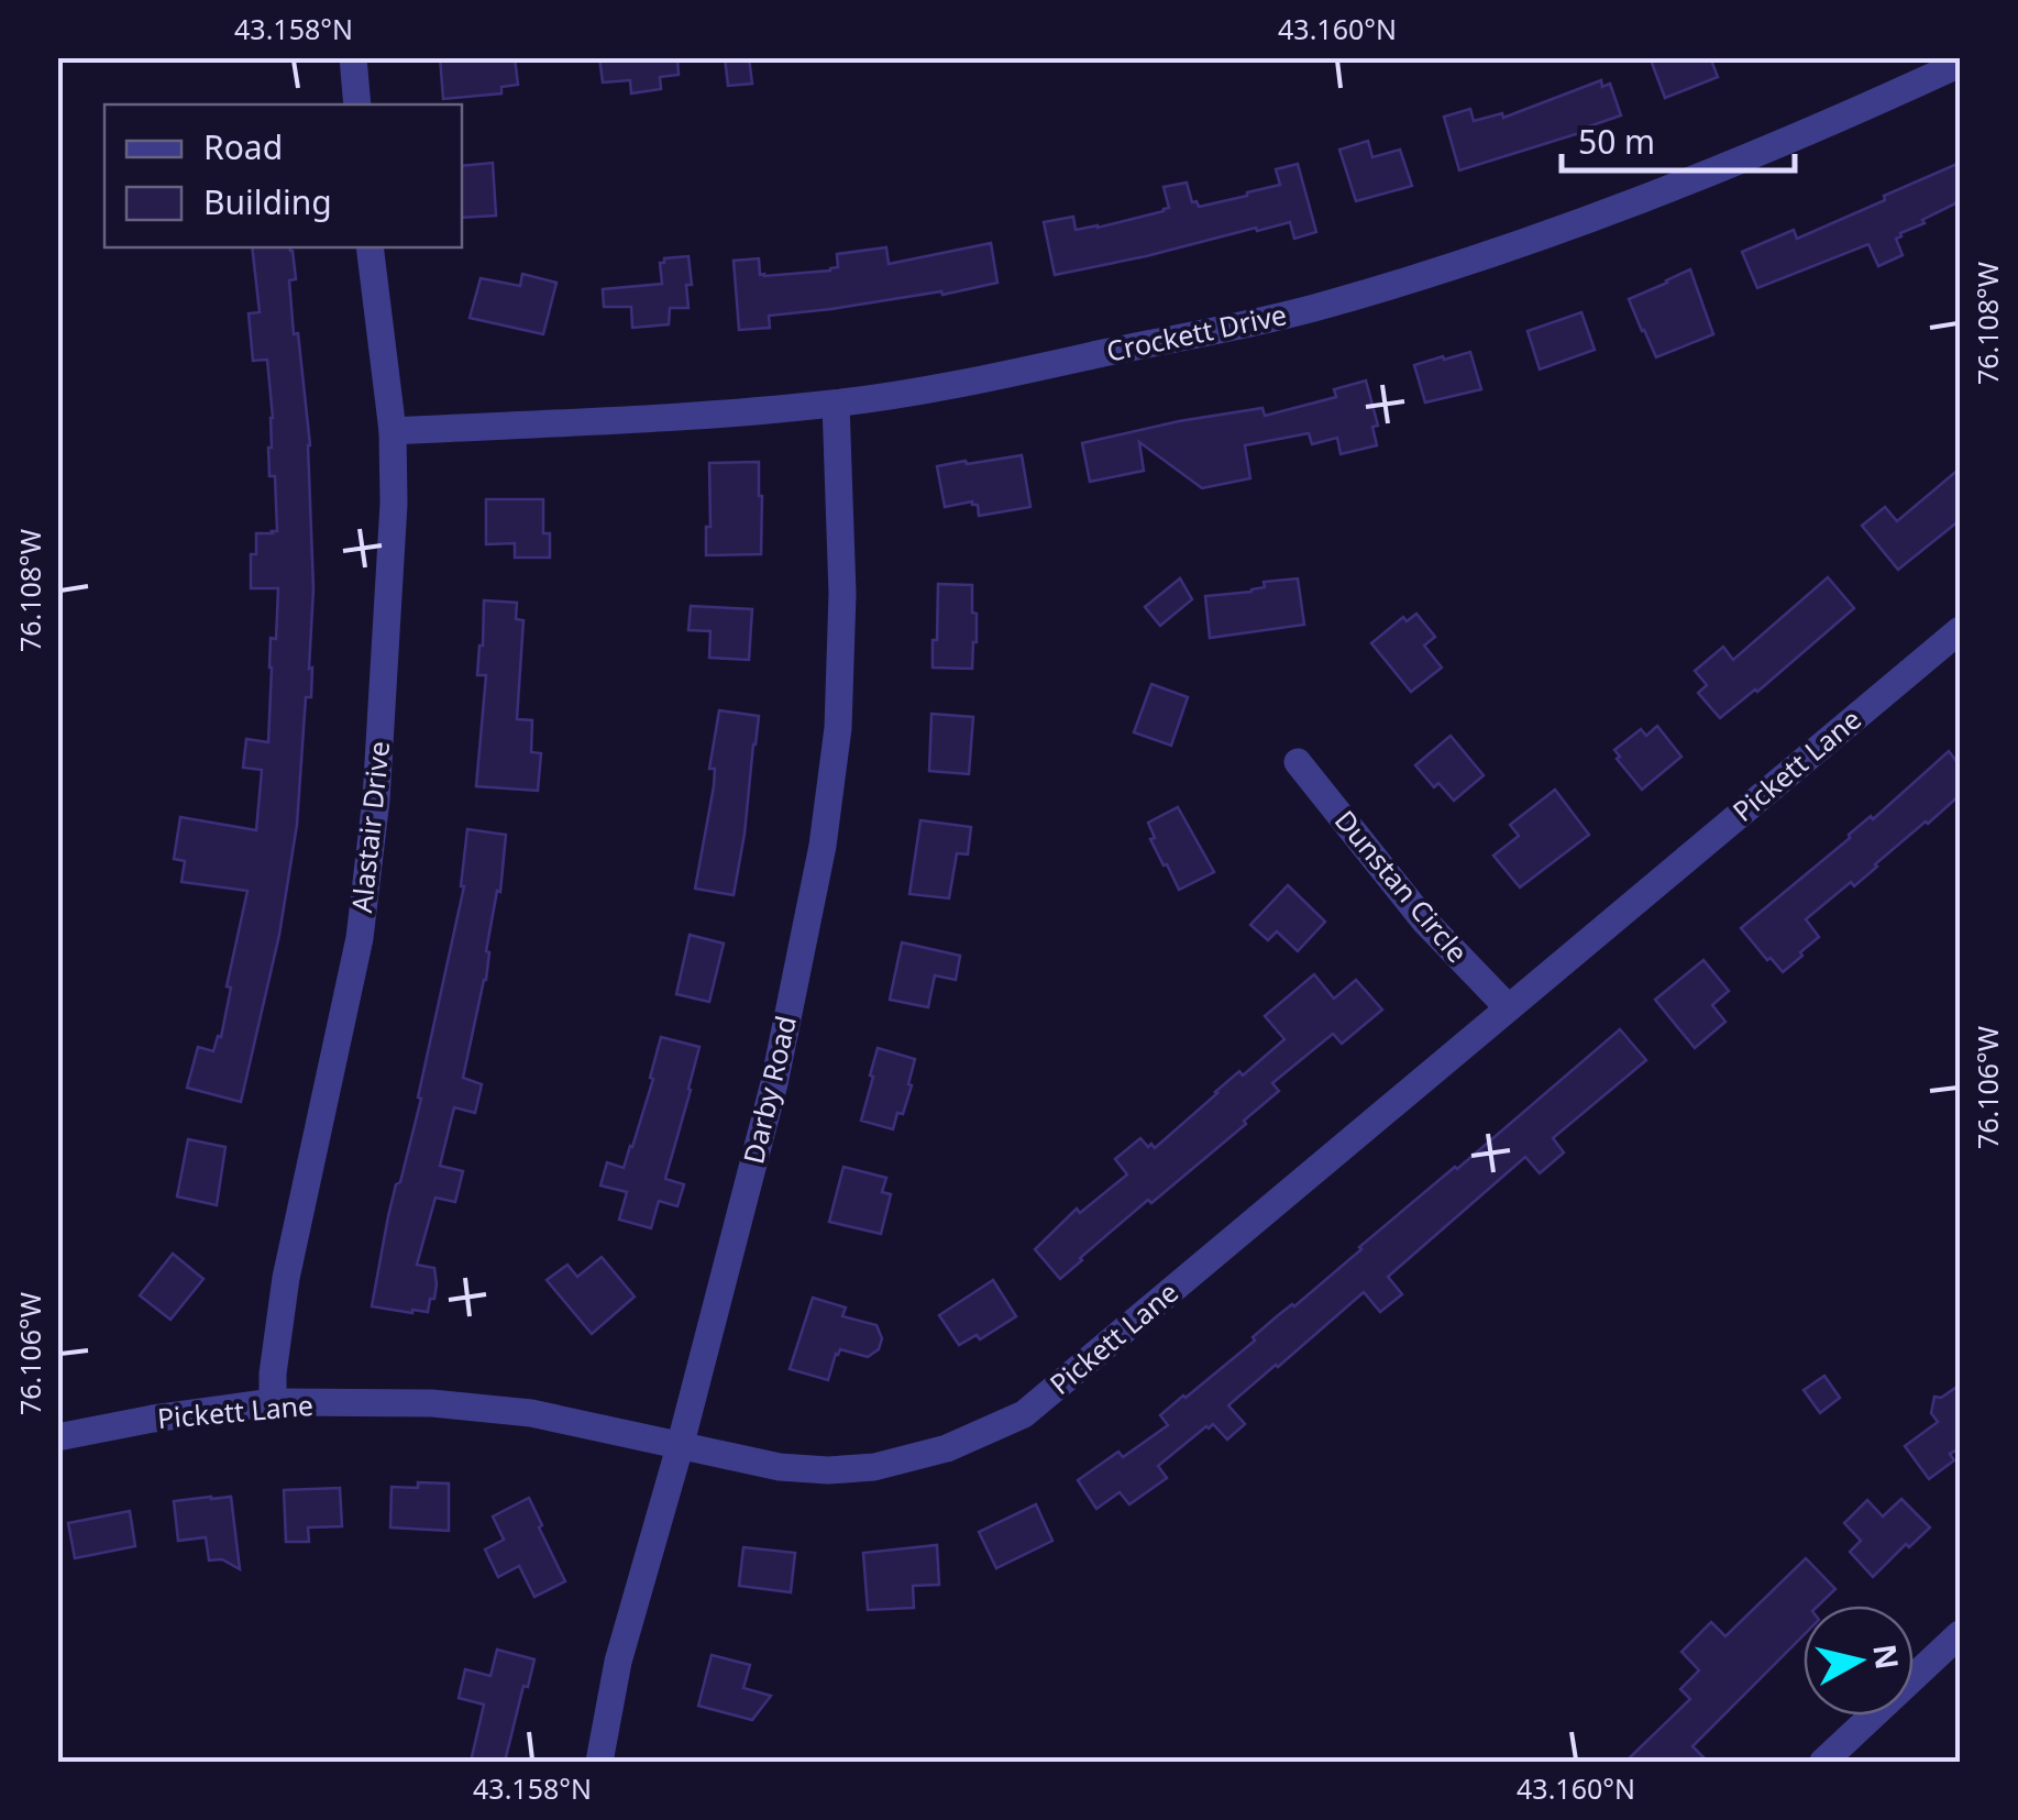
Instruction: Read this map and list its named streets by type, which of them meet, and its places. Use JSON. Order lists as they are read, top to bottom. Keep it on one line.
{"streets":{"street":["Crockett Drive","Pickett Lane","Alastair Drive","Dunstan Circle","Darby Road"]},"crossings":[["Crockett Drive","Alastair Drive"],["Crockett Drive","Darby Road"],["Pickett Lane","Alastair Drive"],["Pickett Lane","Dunstan Circle"],["Pickett Lane","Darby Road"]],"legend":["Road","Building"],"scale_bar":"50 m","north":"right","coordinates":["43.158°N","43.160°N","76.108°W","76.106°W"]}
